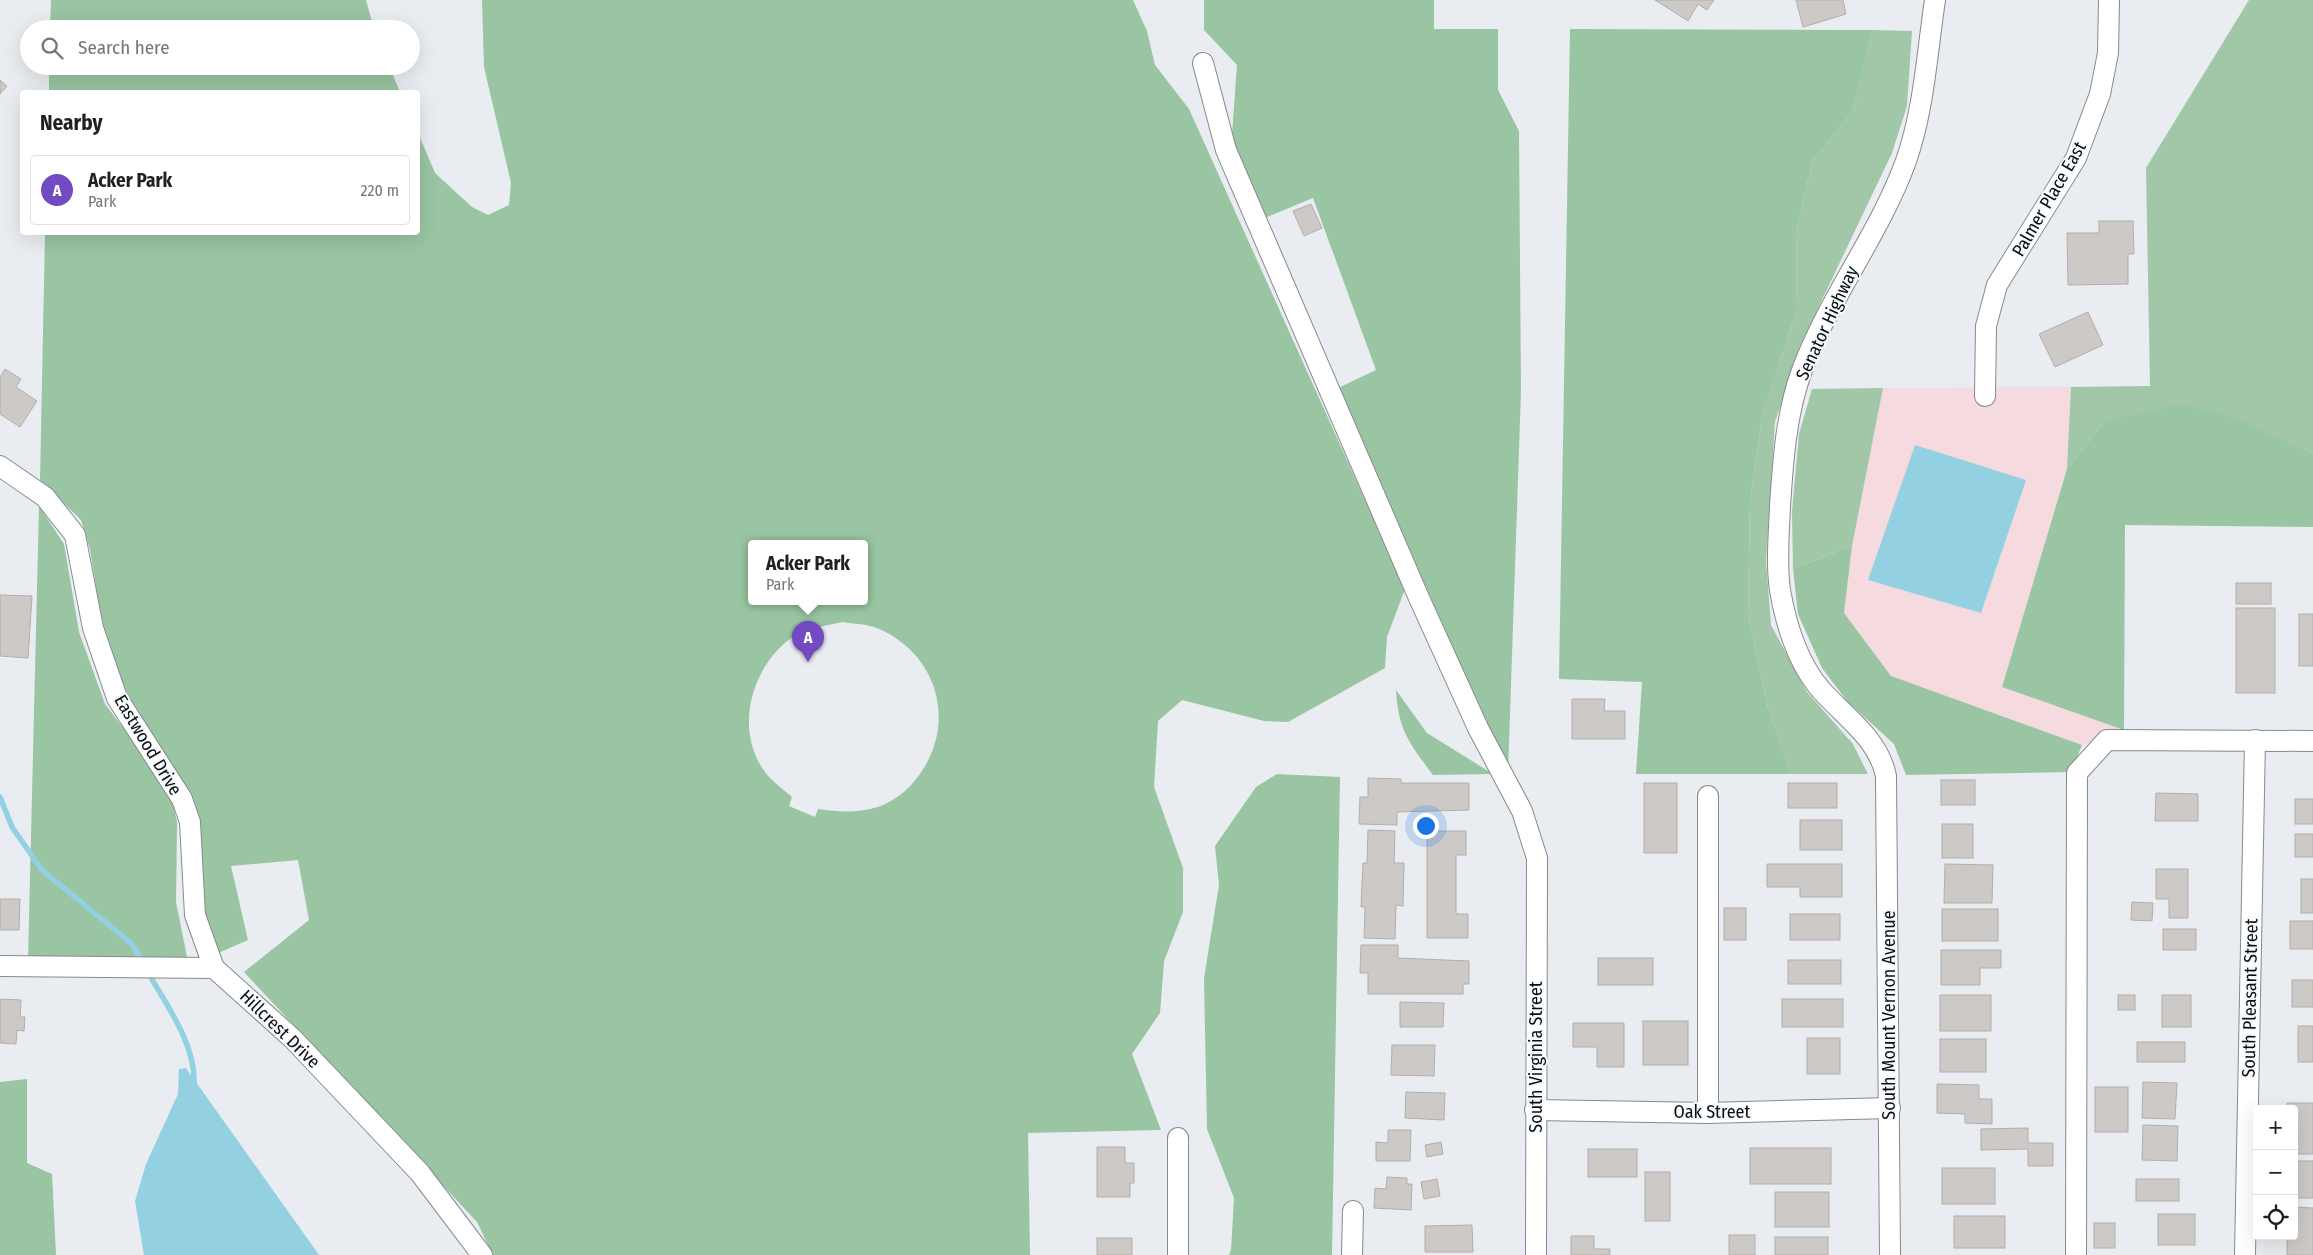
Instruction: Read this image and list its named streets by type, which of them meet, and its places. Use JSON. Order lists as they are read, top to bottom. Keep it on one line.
{"streets":{"street":["Palmer Place East","Senator Highway","Eastwood Drive","South Pleasant Street","South Mount Vernon Avenue","Hillcrest Drive","South Virginia Street","Oak Street"]},"crossings":[["Senator Highway","South Mount Vernon Avenue"],["Eastwood Drive","Hillcrest Drive"],["South Mount Vernon Avenue","Oak Street"],["South Virginia Street","Oak Street"]],"page":{"search":"Search here","heading":"Nearby","list":[{"mark":"A","name":"Acker Park","note":"Park","value":"220 m"}],"popup":["Acker Park","Park"],"pins":"A","map_buttons":["+","−"]}}
